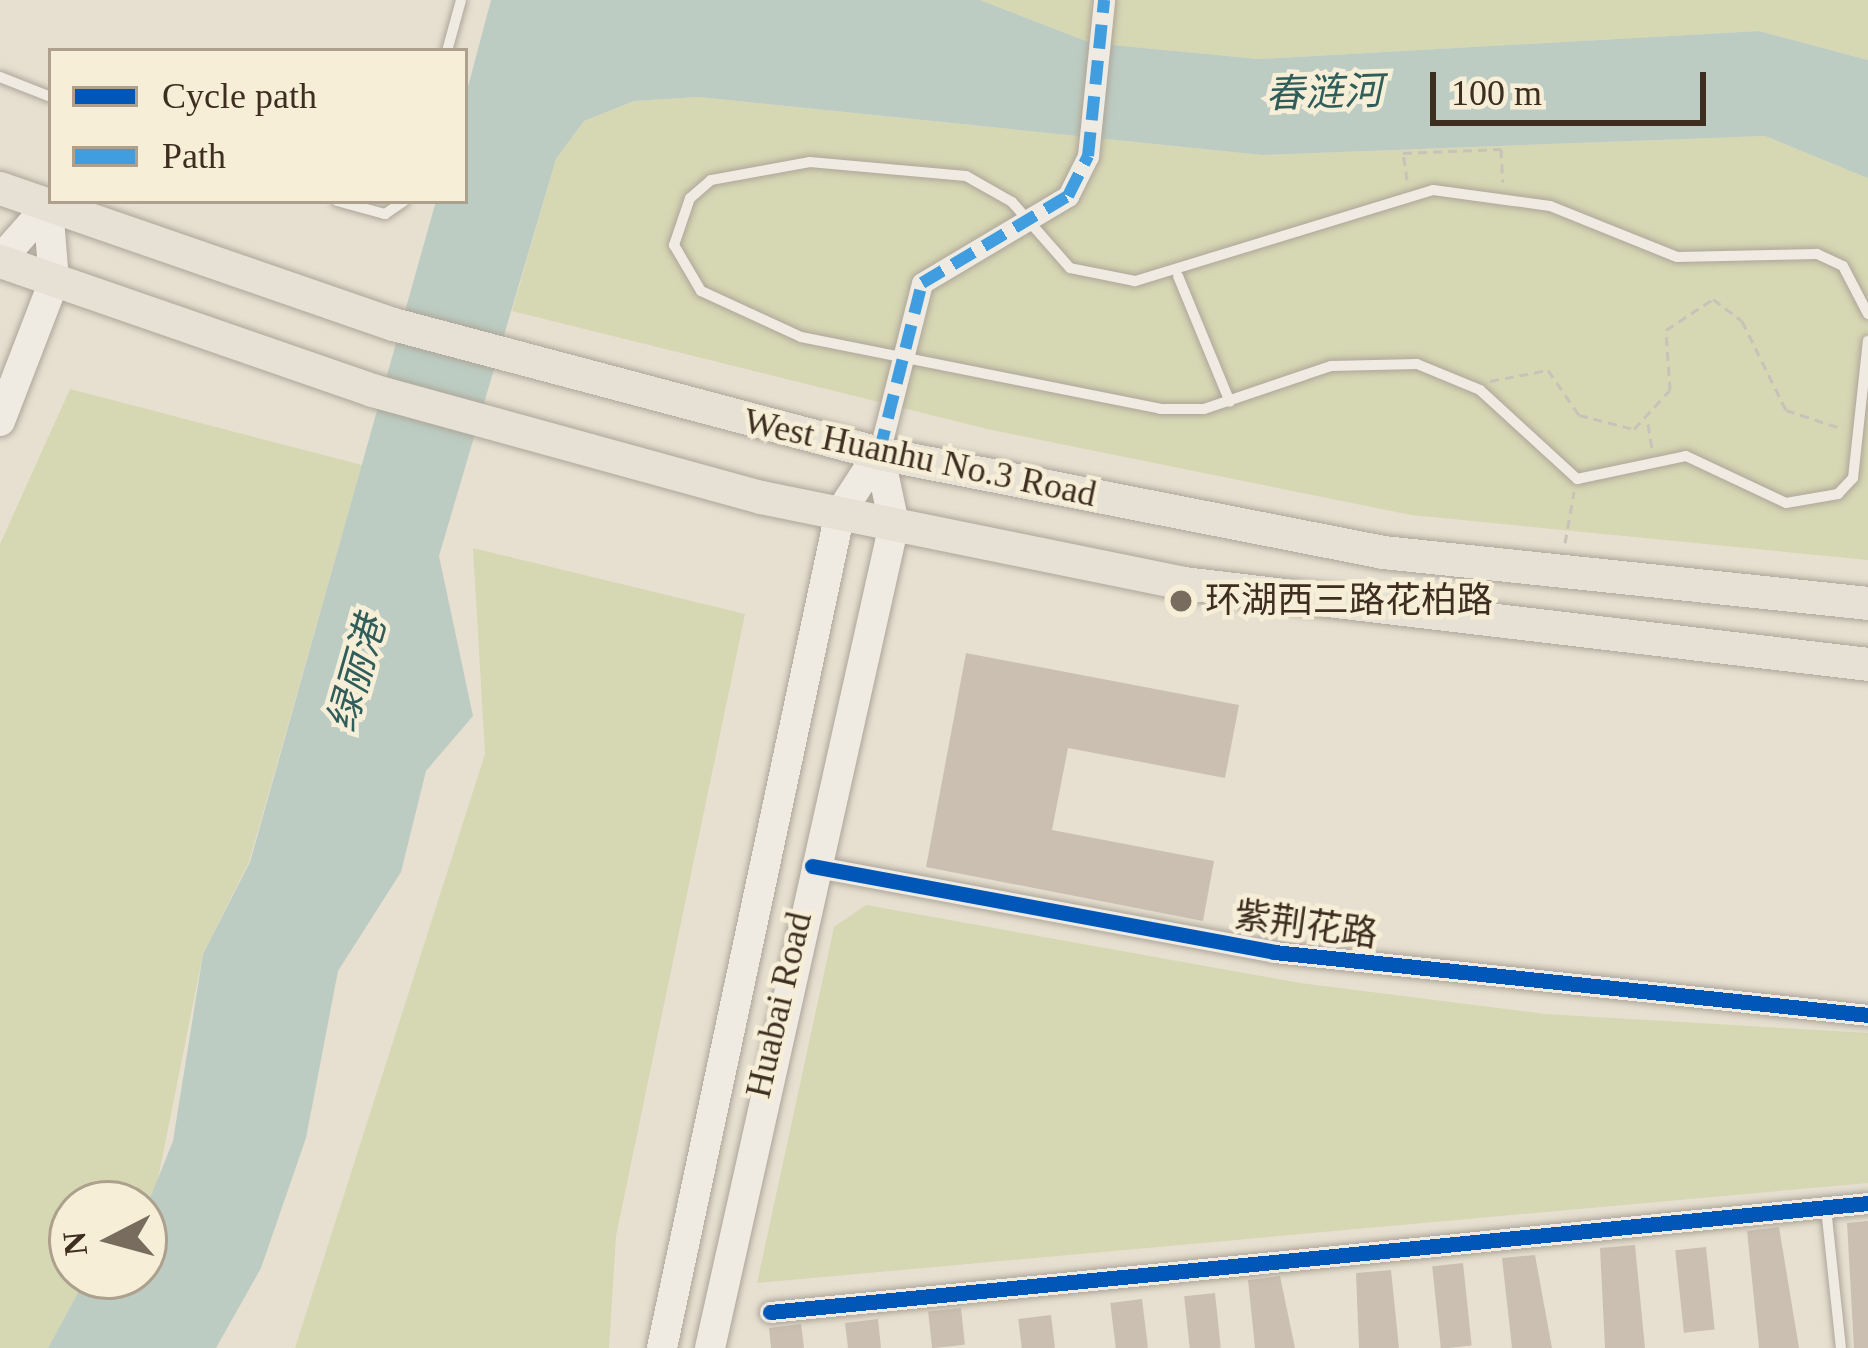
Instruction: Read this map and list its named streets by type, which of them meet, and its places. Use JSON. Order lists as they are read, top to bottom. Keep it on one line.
{"streets":{"main road":["West Huanhu No.3 Road","Huabai Road"],"street":["紫荆花路"]},"crossings":[["West Huanhu No.3 Road","Huabai Road"],["紫荆花路","Huabai Road"]],"water":["春涟河","绿丽港"],"places":["环湖西三路花柏路"],"legend":["Cycle path","Path"],"scale_bar":"100 m","north":"left"}
